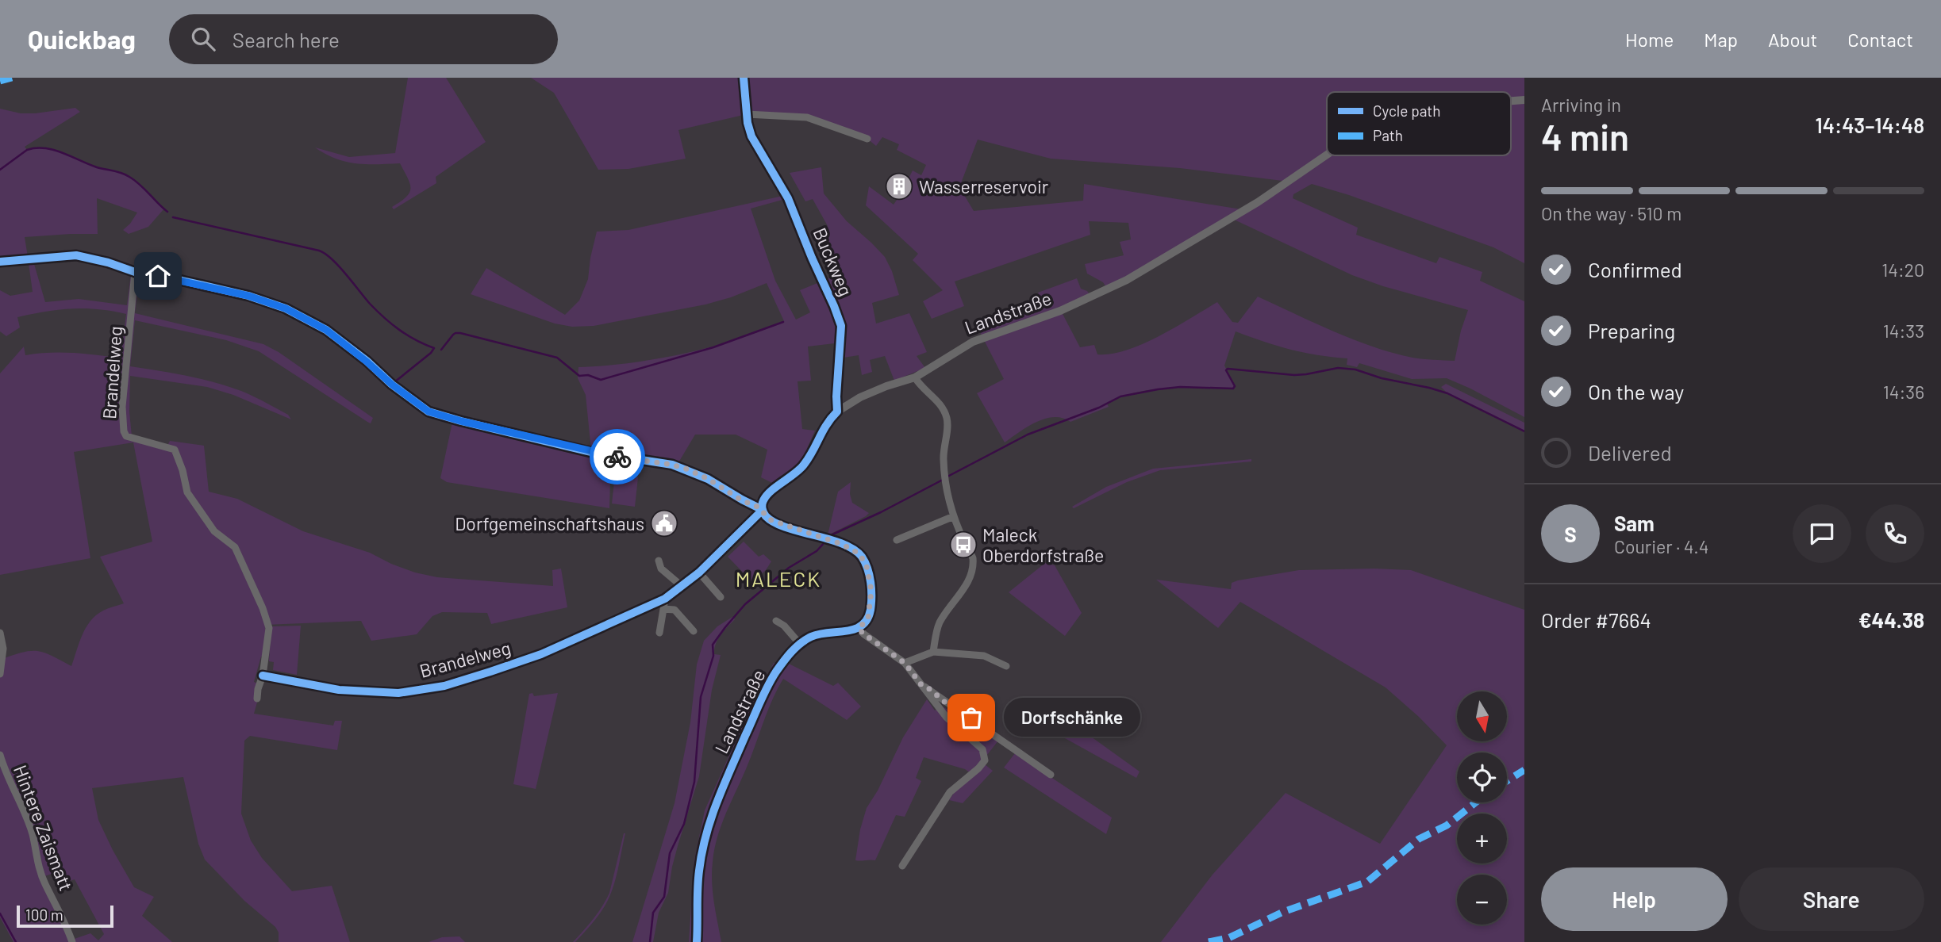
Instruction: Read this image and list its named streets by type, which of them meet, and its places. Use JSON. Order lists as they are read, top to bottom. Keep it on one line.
{"streets":{"street":["Buckweg","Landstraße","Brandelweg","Hintere Zaismatt"]},"crossings":[["Buckweg","Landstraße"],["Landstraße","Brandelweg"]],"districts":["MALECK"],"places":{"building":["Wasserreservoir"],"public building":["Dorfgemeinschaftshaus"],"bus stop":["Maleck Oberdorfstraße"],"other":["Dorfschänke"]},"legend":["Cycle path","Path"],"scale_bar":"100 m","north":"bottom","page":{"header":"Quickbag","search":"Search here","nav":["Home","Map","About","Contact"],"heading":["4 min","Arriving in","14:43–14:48"],"panel":["Sam","Courier · 4.4","Order #7664","€44.38"],"bar":"On the way · 510 m","list":[["Confirmed","14:20"],["Preparing","14:33"],["On the way","14:36"],"Delivered"],"round":"S","map_buttons":["+","−"],"bubble":"Dorfschänke","buttons":["Help","Share"],"scale":"100 m"}}
